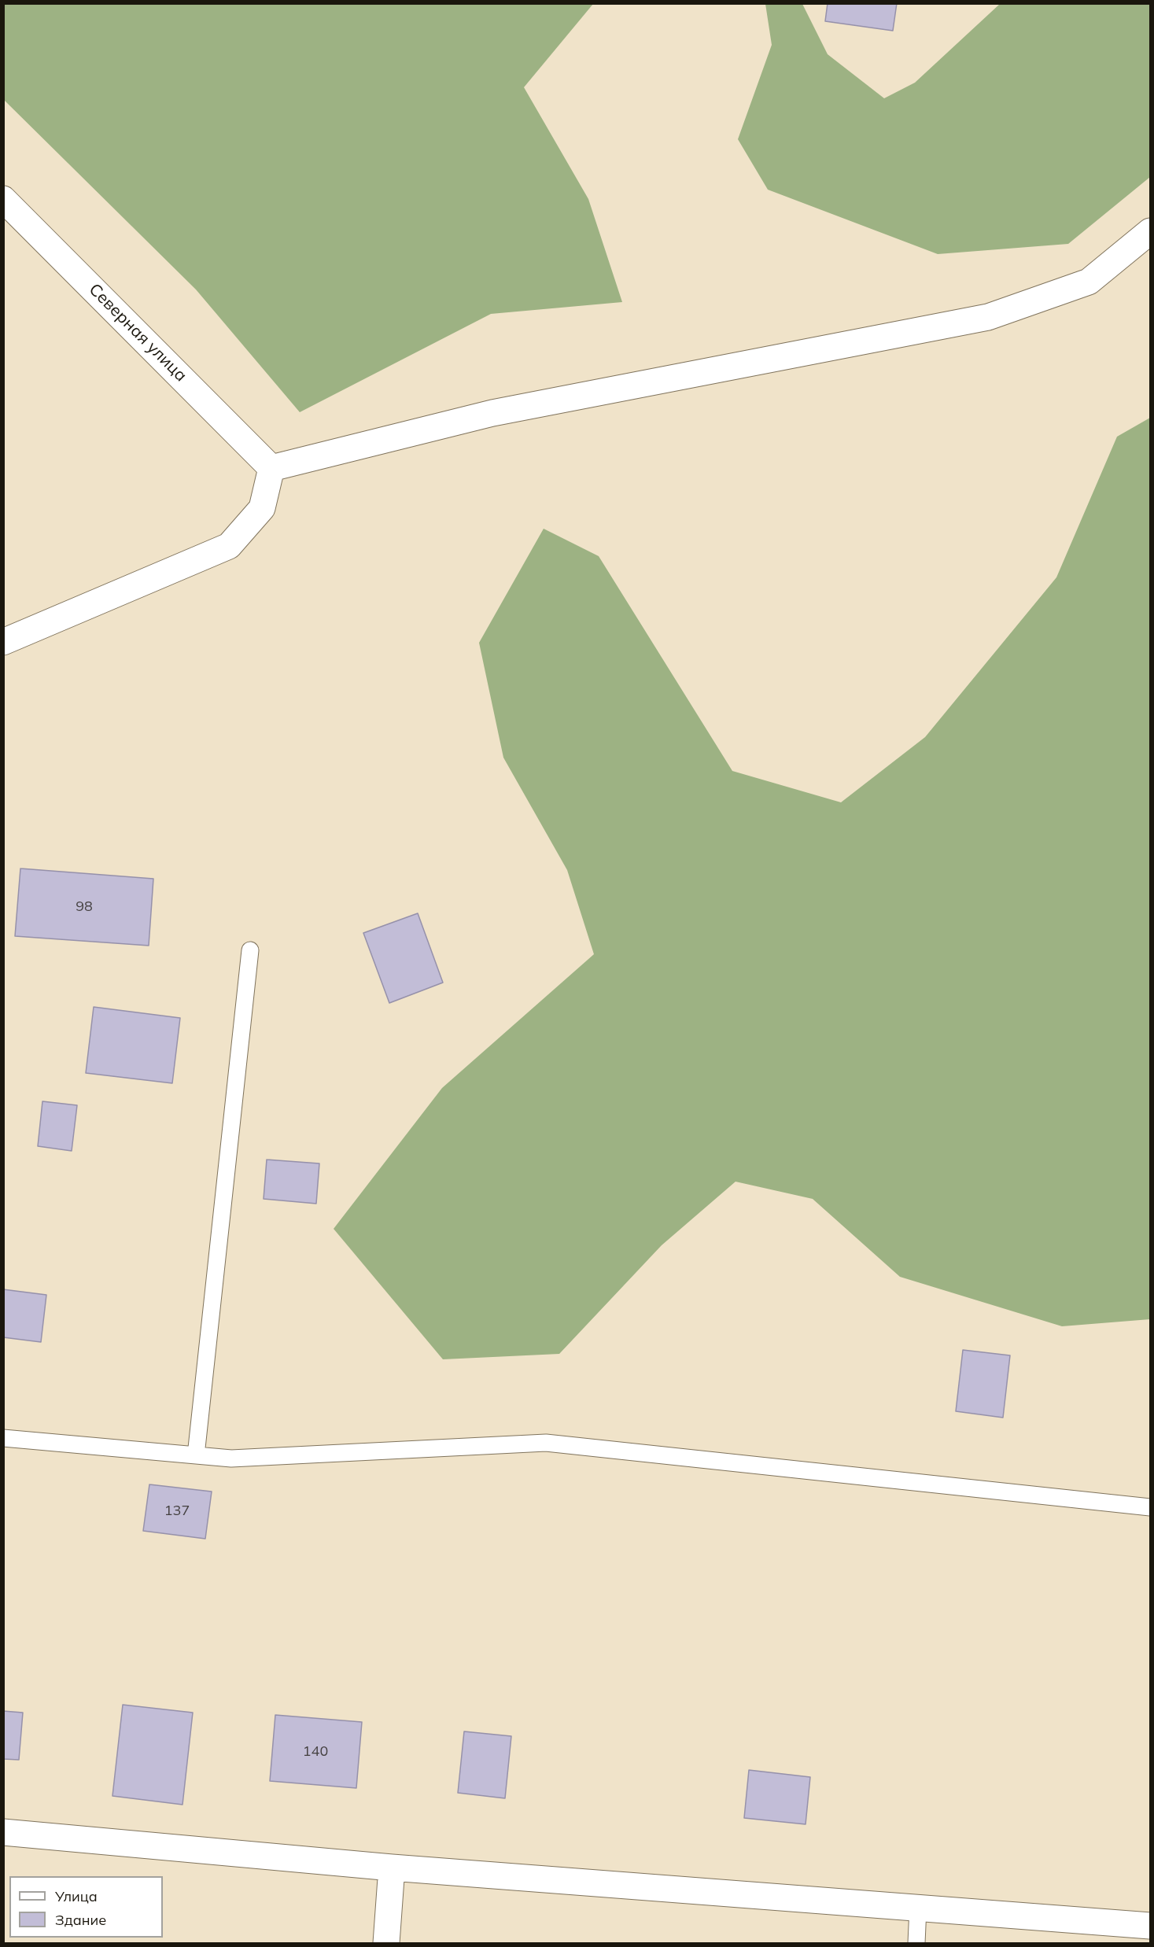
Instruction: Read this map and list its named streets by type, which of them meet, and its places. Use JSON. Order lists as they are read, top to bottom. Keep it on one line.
{"streets":{"street":["Северная улица"]},"house_numbers":["98","137","140"],"legend":["Улица","Здание"]}
